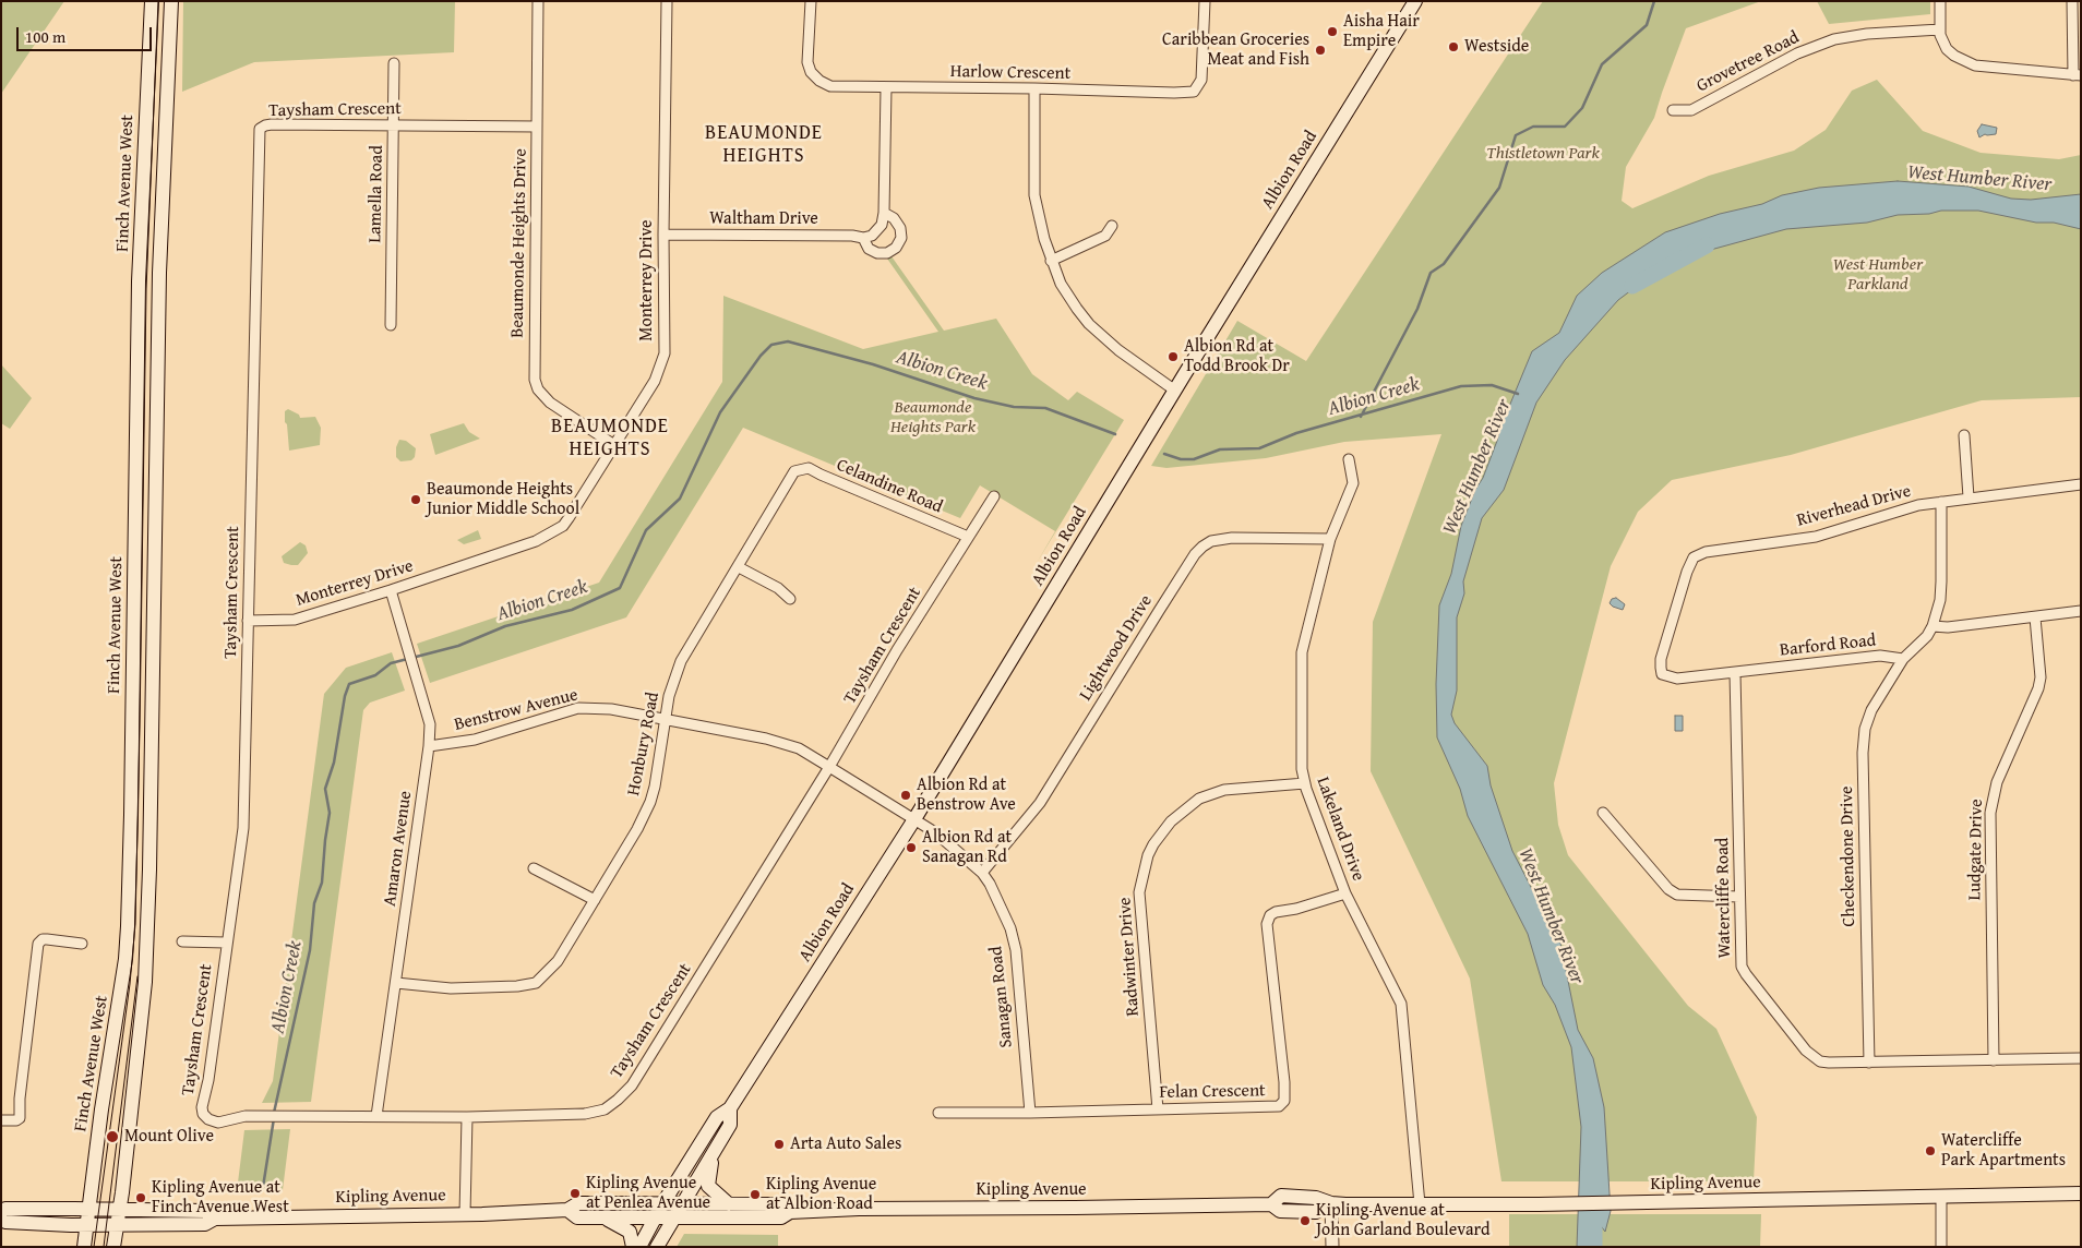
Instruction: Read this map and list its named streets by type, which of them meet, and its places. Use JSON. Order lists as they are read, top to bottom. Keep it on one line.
{"streets":{"main road":["Albion Road","Finch Avenue West","Kipling Avenue"],"street":["Grovetree Road","Harlow Crescent","Taysham Crescent","Lamella Road","Waltham Drive","Beaumonde Heights Drive","Monterrey Drive","Celandine Road","Riverhead Drive","Barford Road","Lightwood Drive","Benstrow Avenue","Honbury Road","Lakeland Drive","Amaron Avenue","Ludgate Drive","Checkendone Drive","Watercliffe Road","Radwinter Drive","Sanagan Road","Felan Crescent"]},"crossings":[["Taysham Crescent","Lamella Road"],["Taysham Crescent","Beaumonde Heights Drive"],["Taysham Crescent","Monterrey Drive"],["Taysham Crescent","Celandine Road"],["Taysham Crescent","Benstrow Avenue"],["Taysham Crescent","Amaron Avenue"],["Albion Road","Benstrow Avenue"],["Albion Road","Sanagan Road"],["Albion Road","Kipling Avenue"],["Finch Avenue West","Kipling Avenue"],["Waltham Drive","Monterrey Drive"],["Beaumonde Heights Drive","Monterrey Drive"],["Monterrey Drive","Amaron Avenue"],["Celandine Road","Honbury Road"],["Riverhead Drive","Barford Road"],["Barford Road","Checkendone Drive"],["Barford Road","Watercliffe Road"],["Lightwood Drive","Lakeland Drive"],["Lightwood Drive","Sanagan Road"],["Benstrow Avenue","Honbury Road"],["Benstrow Avenue","Amaron Avenue"],["Benstrow Avenue","Sanagan Road"],["Honbury Road","Amaron Avenue"],["Lakeland Drive","Radwinter Drive"],["Lakeland Drive","Felan Crescent"],["Lakeland Drive","Kipling Avenue"],["Ludgate Drive","Watercliffe Road"],["Checkendone Drive","Watercliffe Road"],["Radwinter Drive","Felan Crescent"],["Sanagan Road","Felan Crescent"]],"districts":["BEAUMONDE HEIGHTS","BEAUMONDE HEIGHTS"],"water":["West Humber River","Albion Creek"],"parks":["Thistletown Park","West Humber Parkland","Beaumonde Heights Park"],"places":["Aisha Hair Empire","Westside","Caribbean Groceries Meat and Fish","Albion Rd at Todd Brook Dr","Beaumonde Heights Junior Middle School","Albion Rd at Benstrow Ave","Albion Rd at Sanagan Rd","Mount Olive","Arta Auto Sales","Watercliffe Park Apartments","Kipling Avenue at Penlea Avenue","Kipling Avenue at Albion Road","Kipling Avenue at Finch Avenue West","Kipling Avenue at John Garland Boulevard"],"scale_bar":"100 m"}
